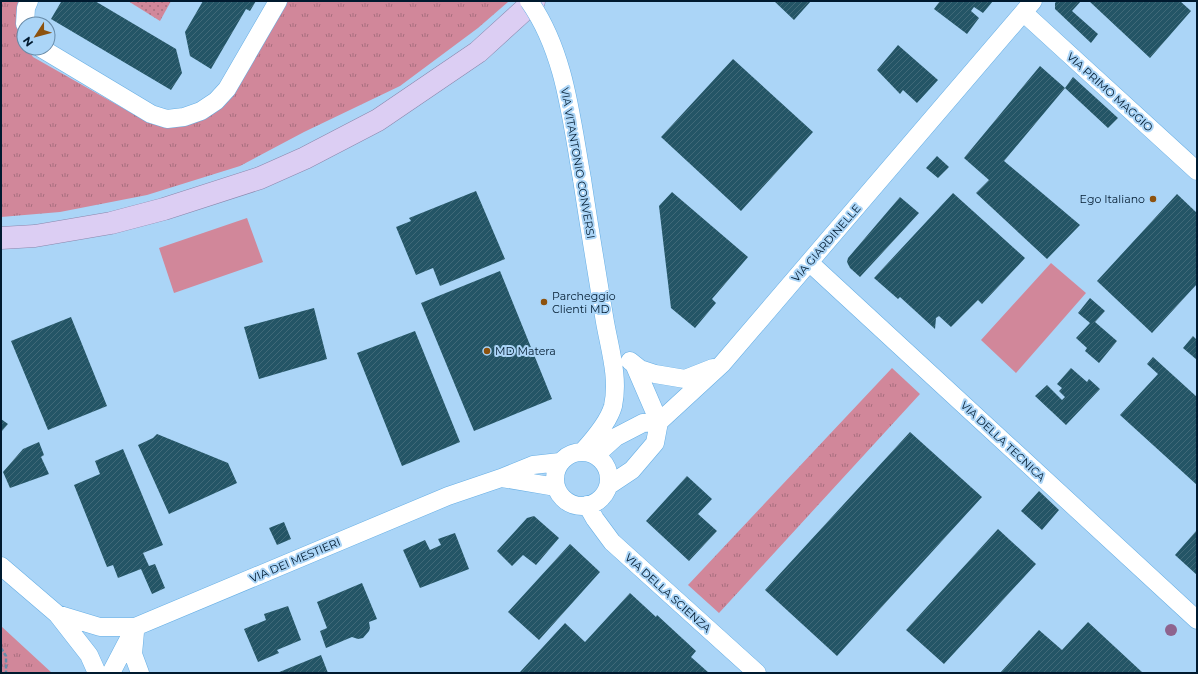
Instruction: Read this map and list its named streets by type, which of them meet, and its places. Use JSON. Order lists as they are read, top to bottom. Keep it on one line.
{"streets":{"street":["VIA PRIMO MAGGIO","VIA VITANTONIO CONVERSI","VIA GIARDINELLE","VIA DELLA TECNICA","VIA DEI MESTIERI","VIA DELLA SCIENZA"]},"crossings":[["VIA PRIMO MAGGIO","VIA GIARDINELLE"],["VIA VITANTONIO CONVERSI","VIA GIARDINELLE"],["VIA VITANTONIO CONVERSI","VIA DEI MESTIERI"],["VIA VITANTONIO CONVERSI","VIA DELLA SCIENZA"],["VIA GIARDINELLE","VIA DELLA TECNICA"],["VIA DEI MESTIERI","VIA DELLA SCIENZA"]],"places":["Ego Italiano","Parcheggio Clienti MD","MD Matera"],"north":"bottom left"}
